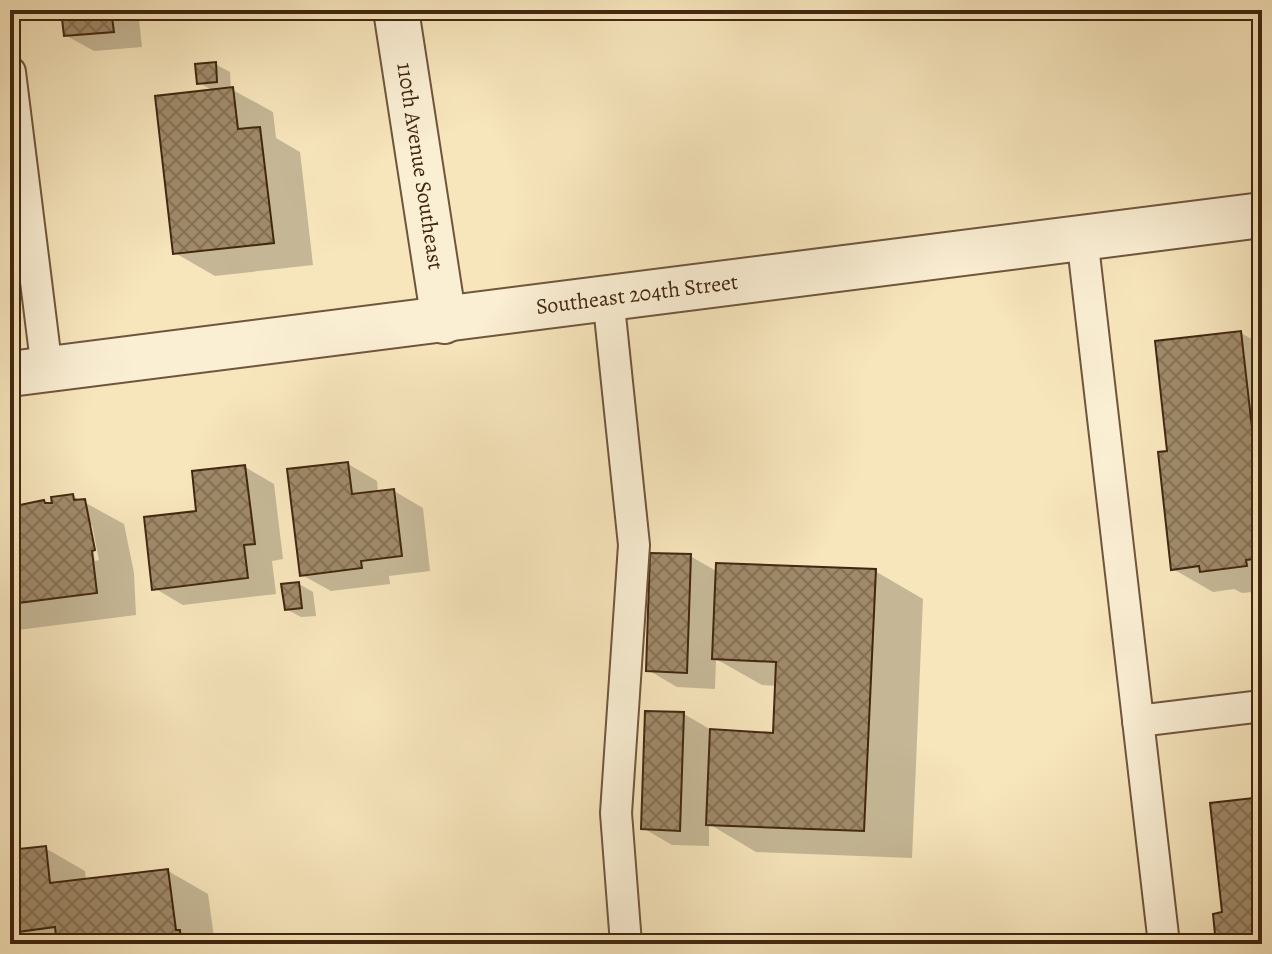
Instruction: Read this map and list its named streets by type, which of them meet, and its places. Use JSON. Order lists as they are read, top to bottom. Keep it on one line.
{"streets":{"street":["110th Avenue Southeast","Southeast 204th Street"]},"crossings":[["110th Avenue Southeast","Southeast 204th Street"]]}
